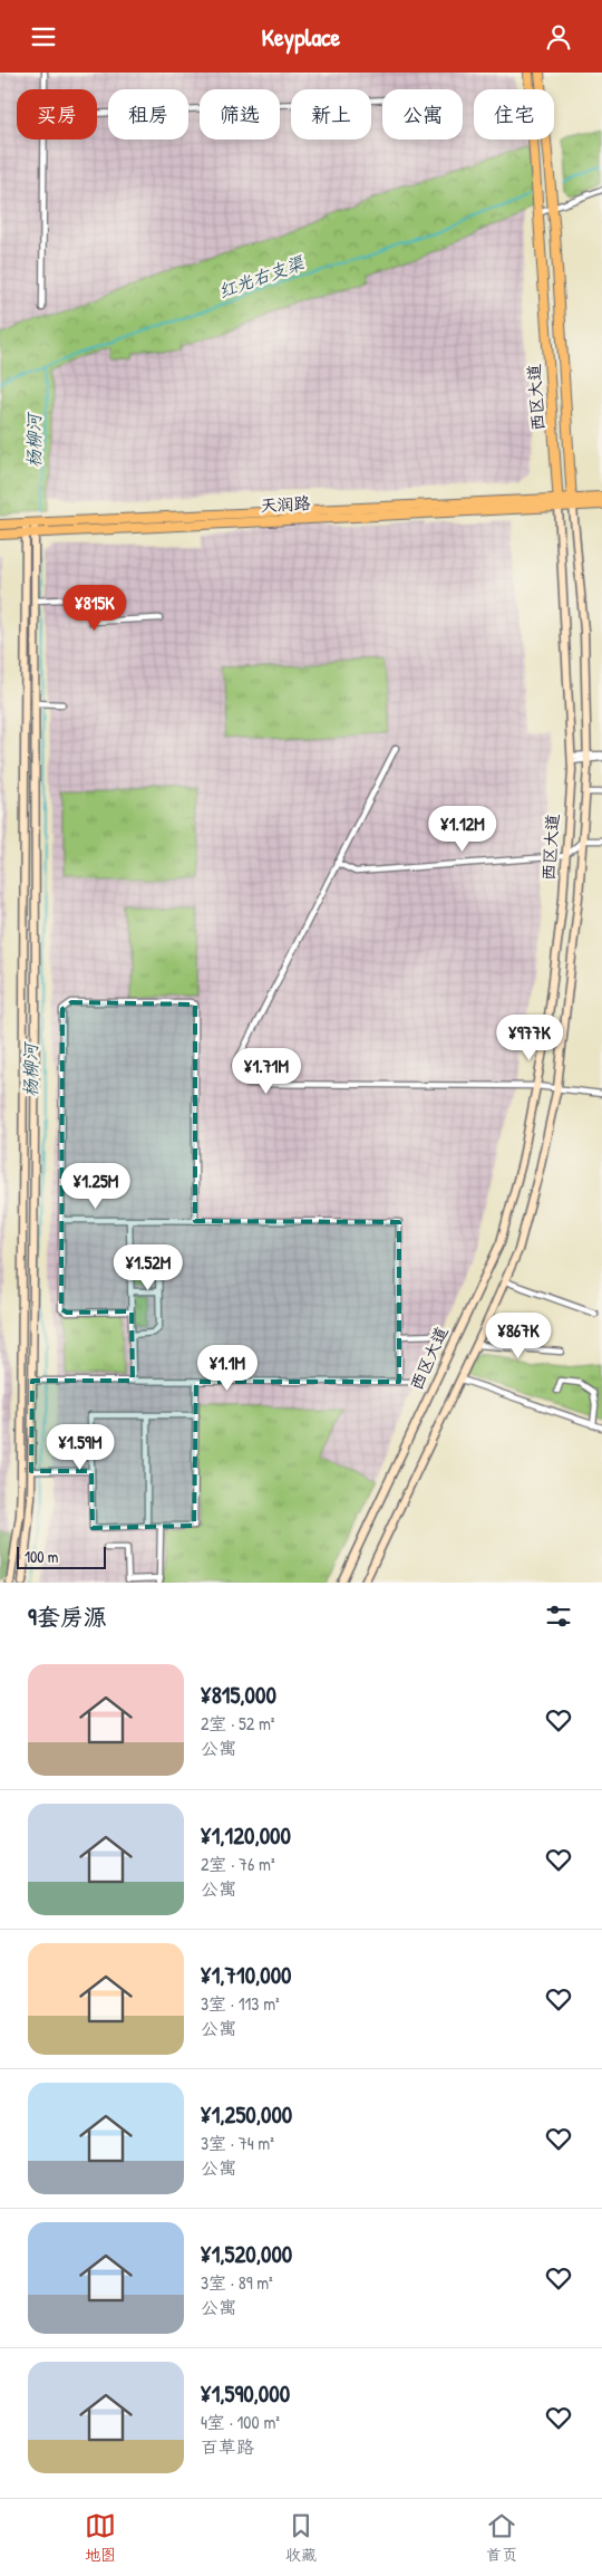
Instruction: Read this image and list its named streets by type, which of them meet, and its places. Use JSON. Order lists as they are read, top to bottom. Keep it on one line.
{"streets":{"main road":["西区大道","天润路"]},"crossings":[["西区大道","天润路"]],"water":["红光右支渠","杨柳河"],"scale_bar":"100 m","page":{"header":"Keyplace","chip":["买房","租房","筛选","新上","公寓","住宅"],"price":["¥815K","¥1.12M","¥977K","¥1.71M","¥1.25M","¥1.52M","¥867K","¥1.1M","¥1.59M"],"scale":"100 m","heading":"9套房源","list":[{"name":"¥815,000","note":"2室 · 52 m² · 公寓"},{"name":"¥1,120,000","note":"2室 · 76 m² · 公寓"},{"name":"¥1,710,000","note":"3室 · 113 m² · 公寓"},{"name":"¥1,250,000","note":"3室 · 74 m² · 公寓"},{"name":"¥1,520,000","note":"3室 · 89 m² · 公寓"},{"name":"¥1,590,000","note":"4室 · 100 m² · 百草路"}],"tabs":["地图","收藏","首页"]}}
